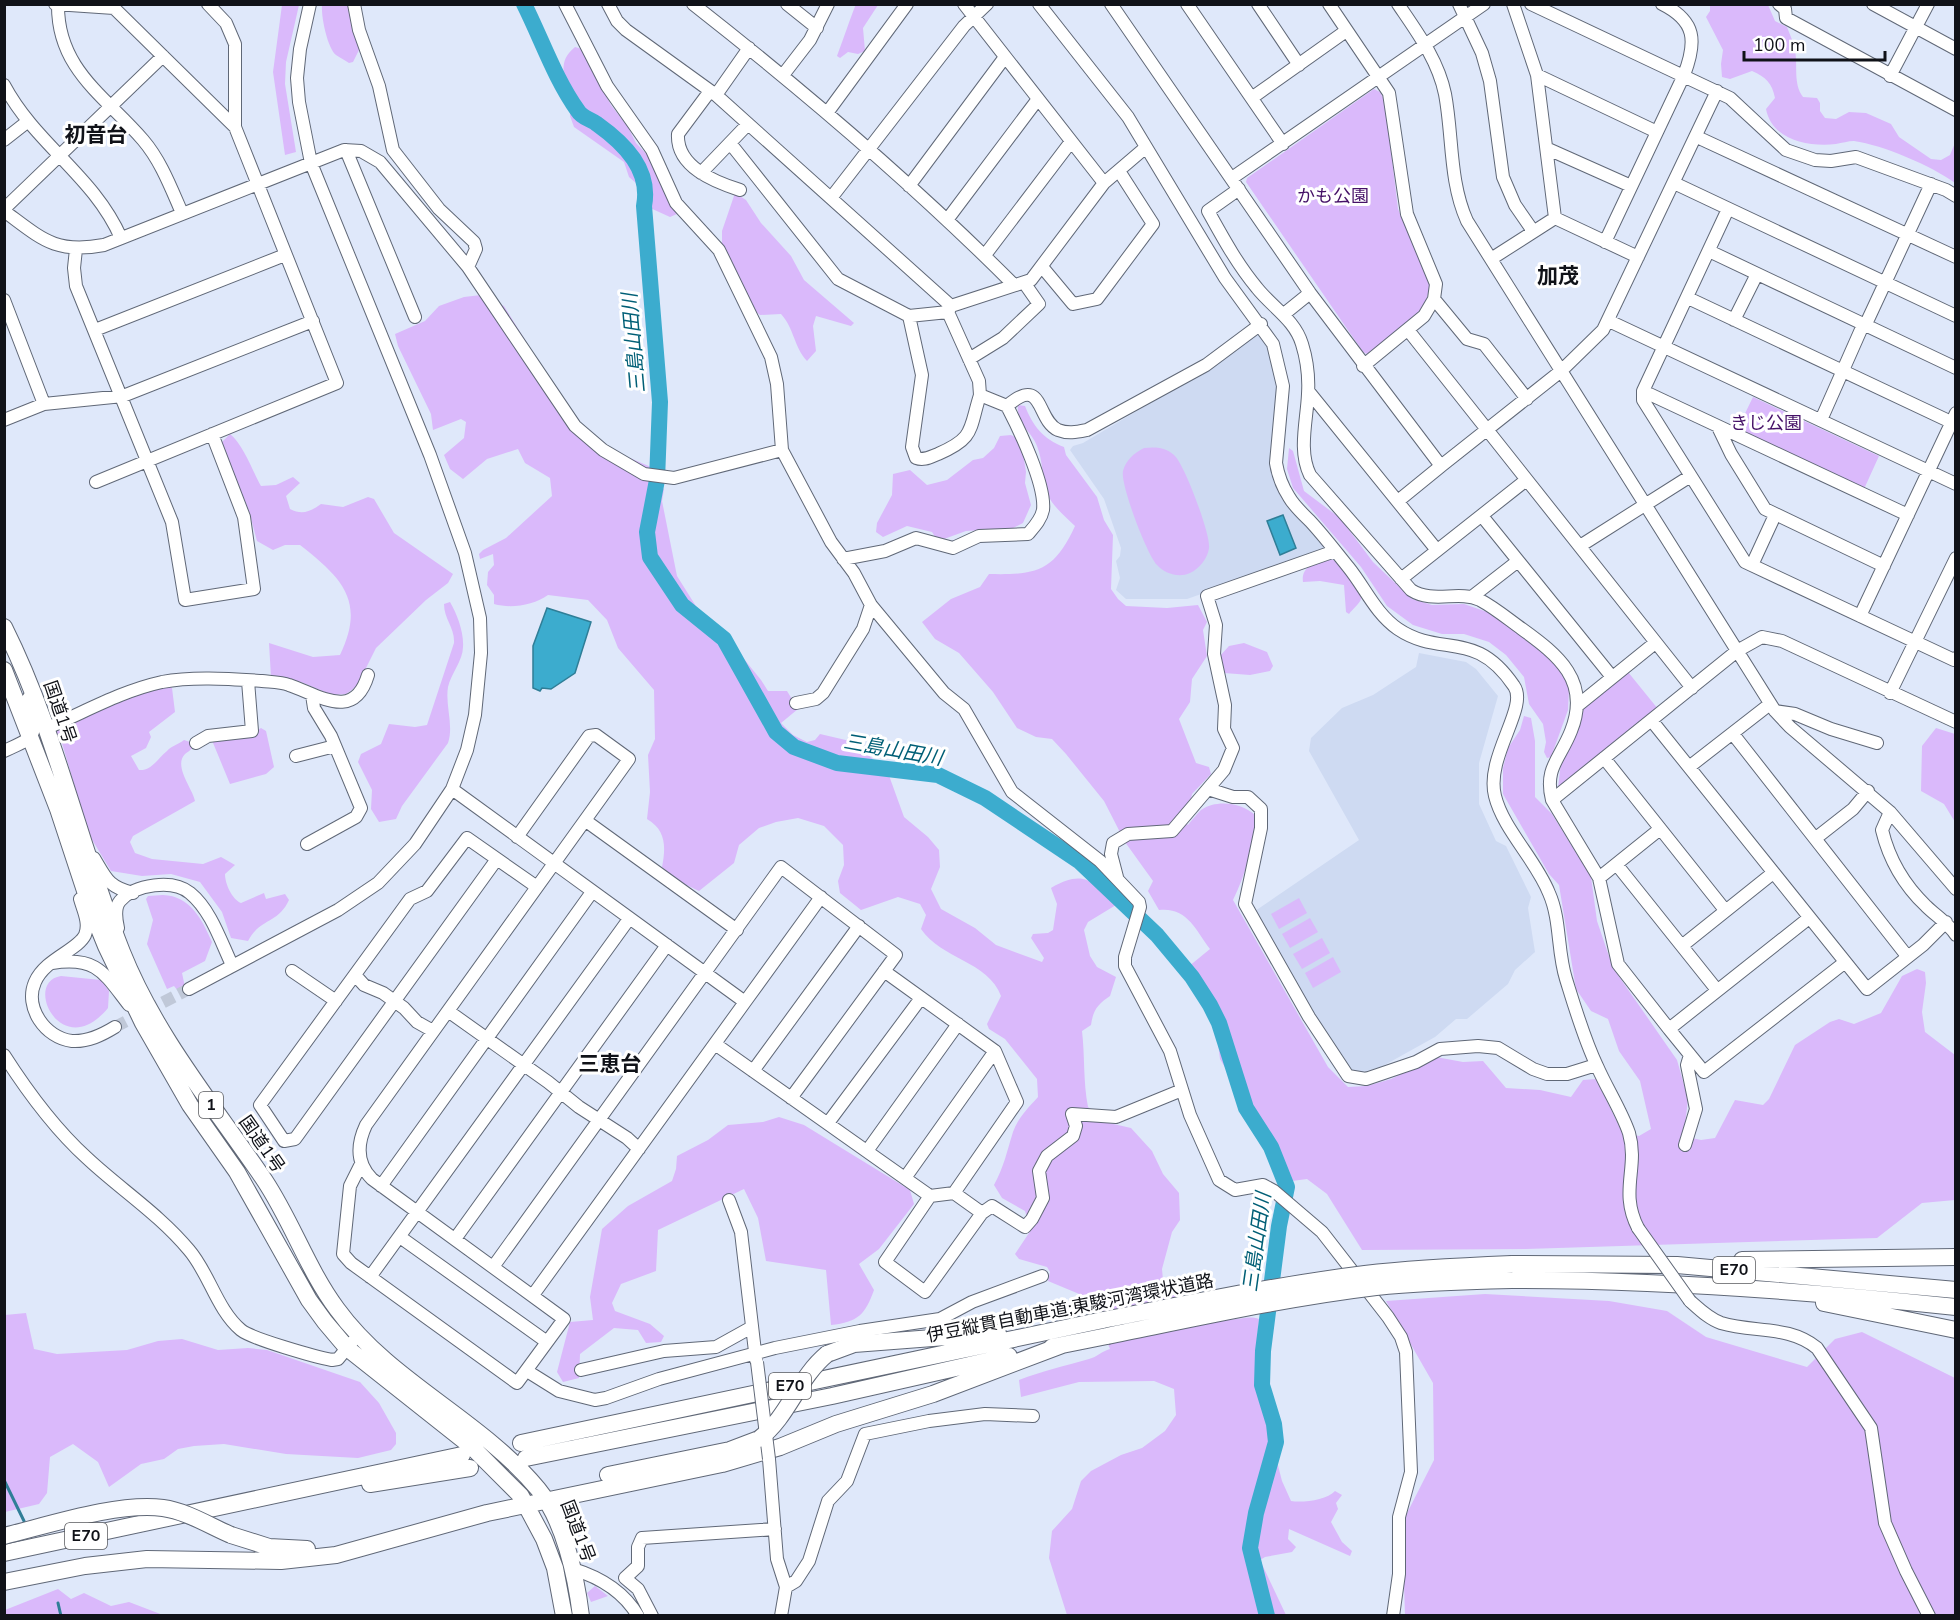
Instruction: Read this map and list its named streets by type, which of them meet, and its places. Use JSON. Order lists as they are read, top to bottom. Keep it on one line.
{"streets":{"highway":["国道1号","1","E70","伊豆縦貫自動車道;東駿河湾環状道路"]},"districts":["初音台","加茂","三恵台"],"water":["三島山田川"],"parks":["かも公園","きじ公園"],"scale_bar":"100 m"}
